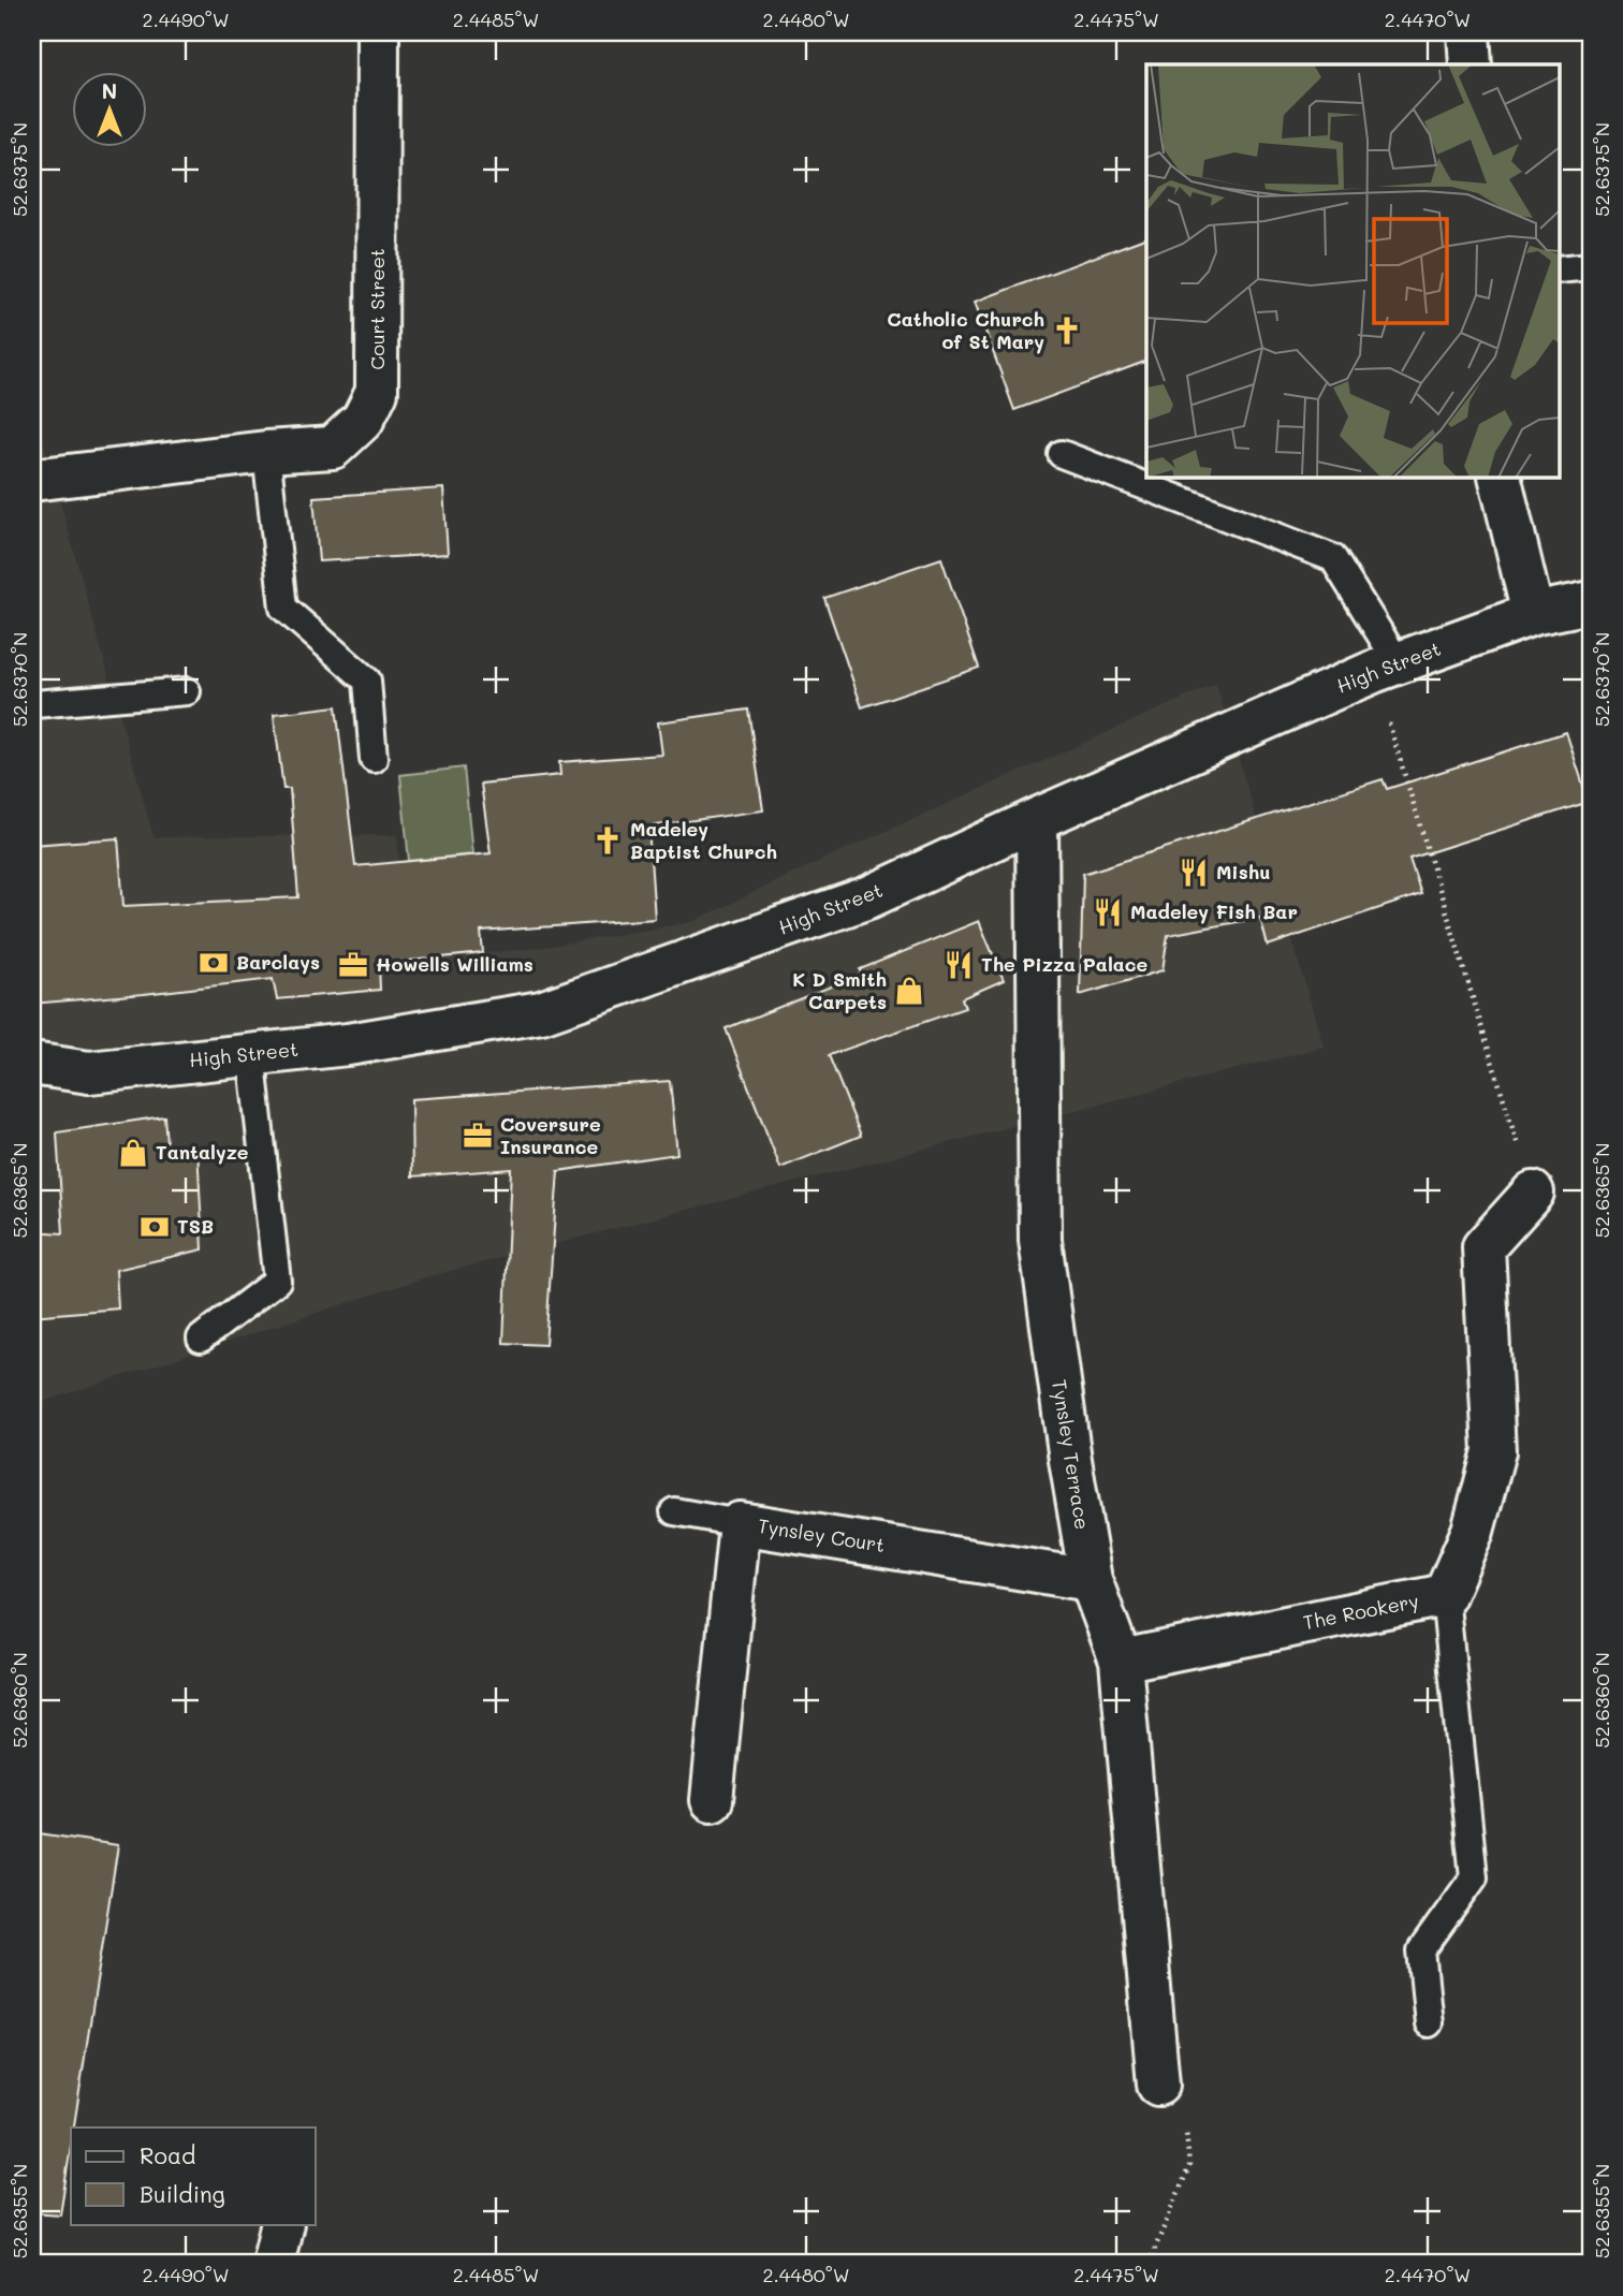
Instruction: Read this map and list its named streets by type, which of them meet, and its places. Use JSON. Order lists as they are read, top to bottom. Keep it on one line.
{"streets":{"street":["Court Street","High Street","Tynsley Terrace","Tynsley Court","The Rookery"]},"crossings":[["High Street","Tynsley Terrace"],["Tynsley Terrace","Tynsley Court"],["Tynsley Terrace","The Rookery"]],"places":{"church":["Catholic Church of St Mary","Madeley Baptist Church"],"restaurant":["Mishu","Madeley Fish Bar","The Pizza Palace"],"bank":["Barclays","TSB"],"office":["Howells Williams","Coversure Insurance"],"shop":["K D Smith Carpets","Tantalyze"]},"legend":["Road","Building"],"north":"top","coordinates":["2.4490°W","2.4485°W","2.4480°W","2.4475°W","2.4470°W","52.6375°N","52.6370°N","52.6365°N","52.6360°N","52.6355°N"]}
